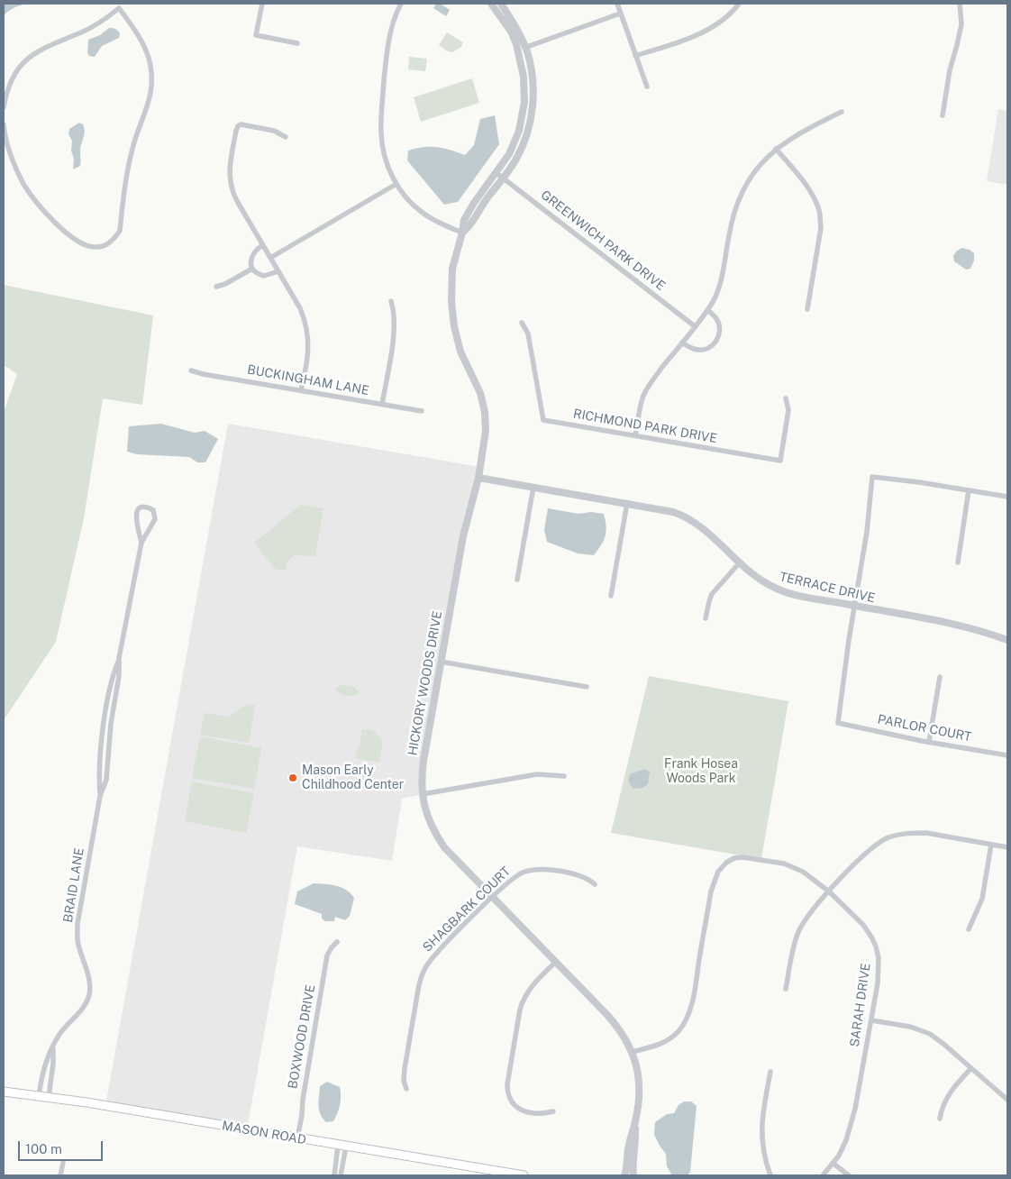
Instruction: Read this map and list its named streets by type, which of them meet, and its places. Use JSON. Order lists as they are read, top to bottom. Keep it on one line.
{"streets":{"main road":["MASON ROAD"],"street":["GREENWICH PARK DRIVE","BUCKINGHAM LANE","RICHMOND PARK DRIVE","TERRACE DRIVE","HICKORY WOODS DRIVE","PARLOR COURT","BRAID LANE","SHAGBARK COURT","SARAH DRIVE","BOXWOOD DRIVE"]},"crossings":[["GREENWICH PARK DRIVE","HICKORY WOODS DRIVE"],["TERRACE DRIVE","HICKORY WOODS DRIVE"],["TERRACE DRIVE","PARLOR COURT"],["HICKORY WOODS DRIVE","SHAGBARK COURT"],["HICKORY WOODS DRIVE","SARAH DRIVE"],["BRAID LANE","MASON ROAD"],["BOXWOOD DRIVE","MASON ROAD"]],"parks":["Frank Hosea Woods Park"],"places":["Mason Early Childhood Center"],"scale_bar":"100 m"}
